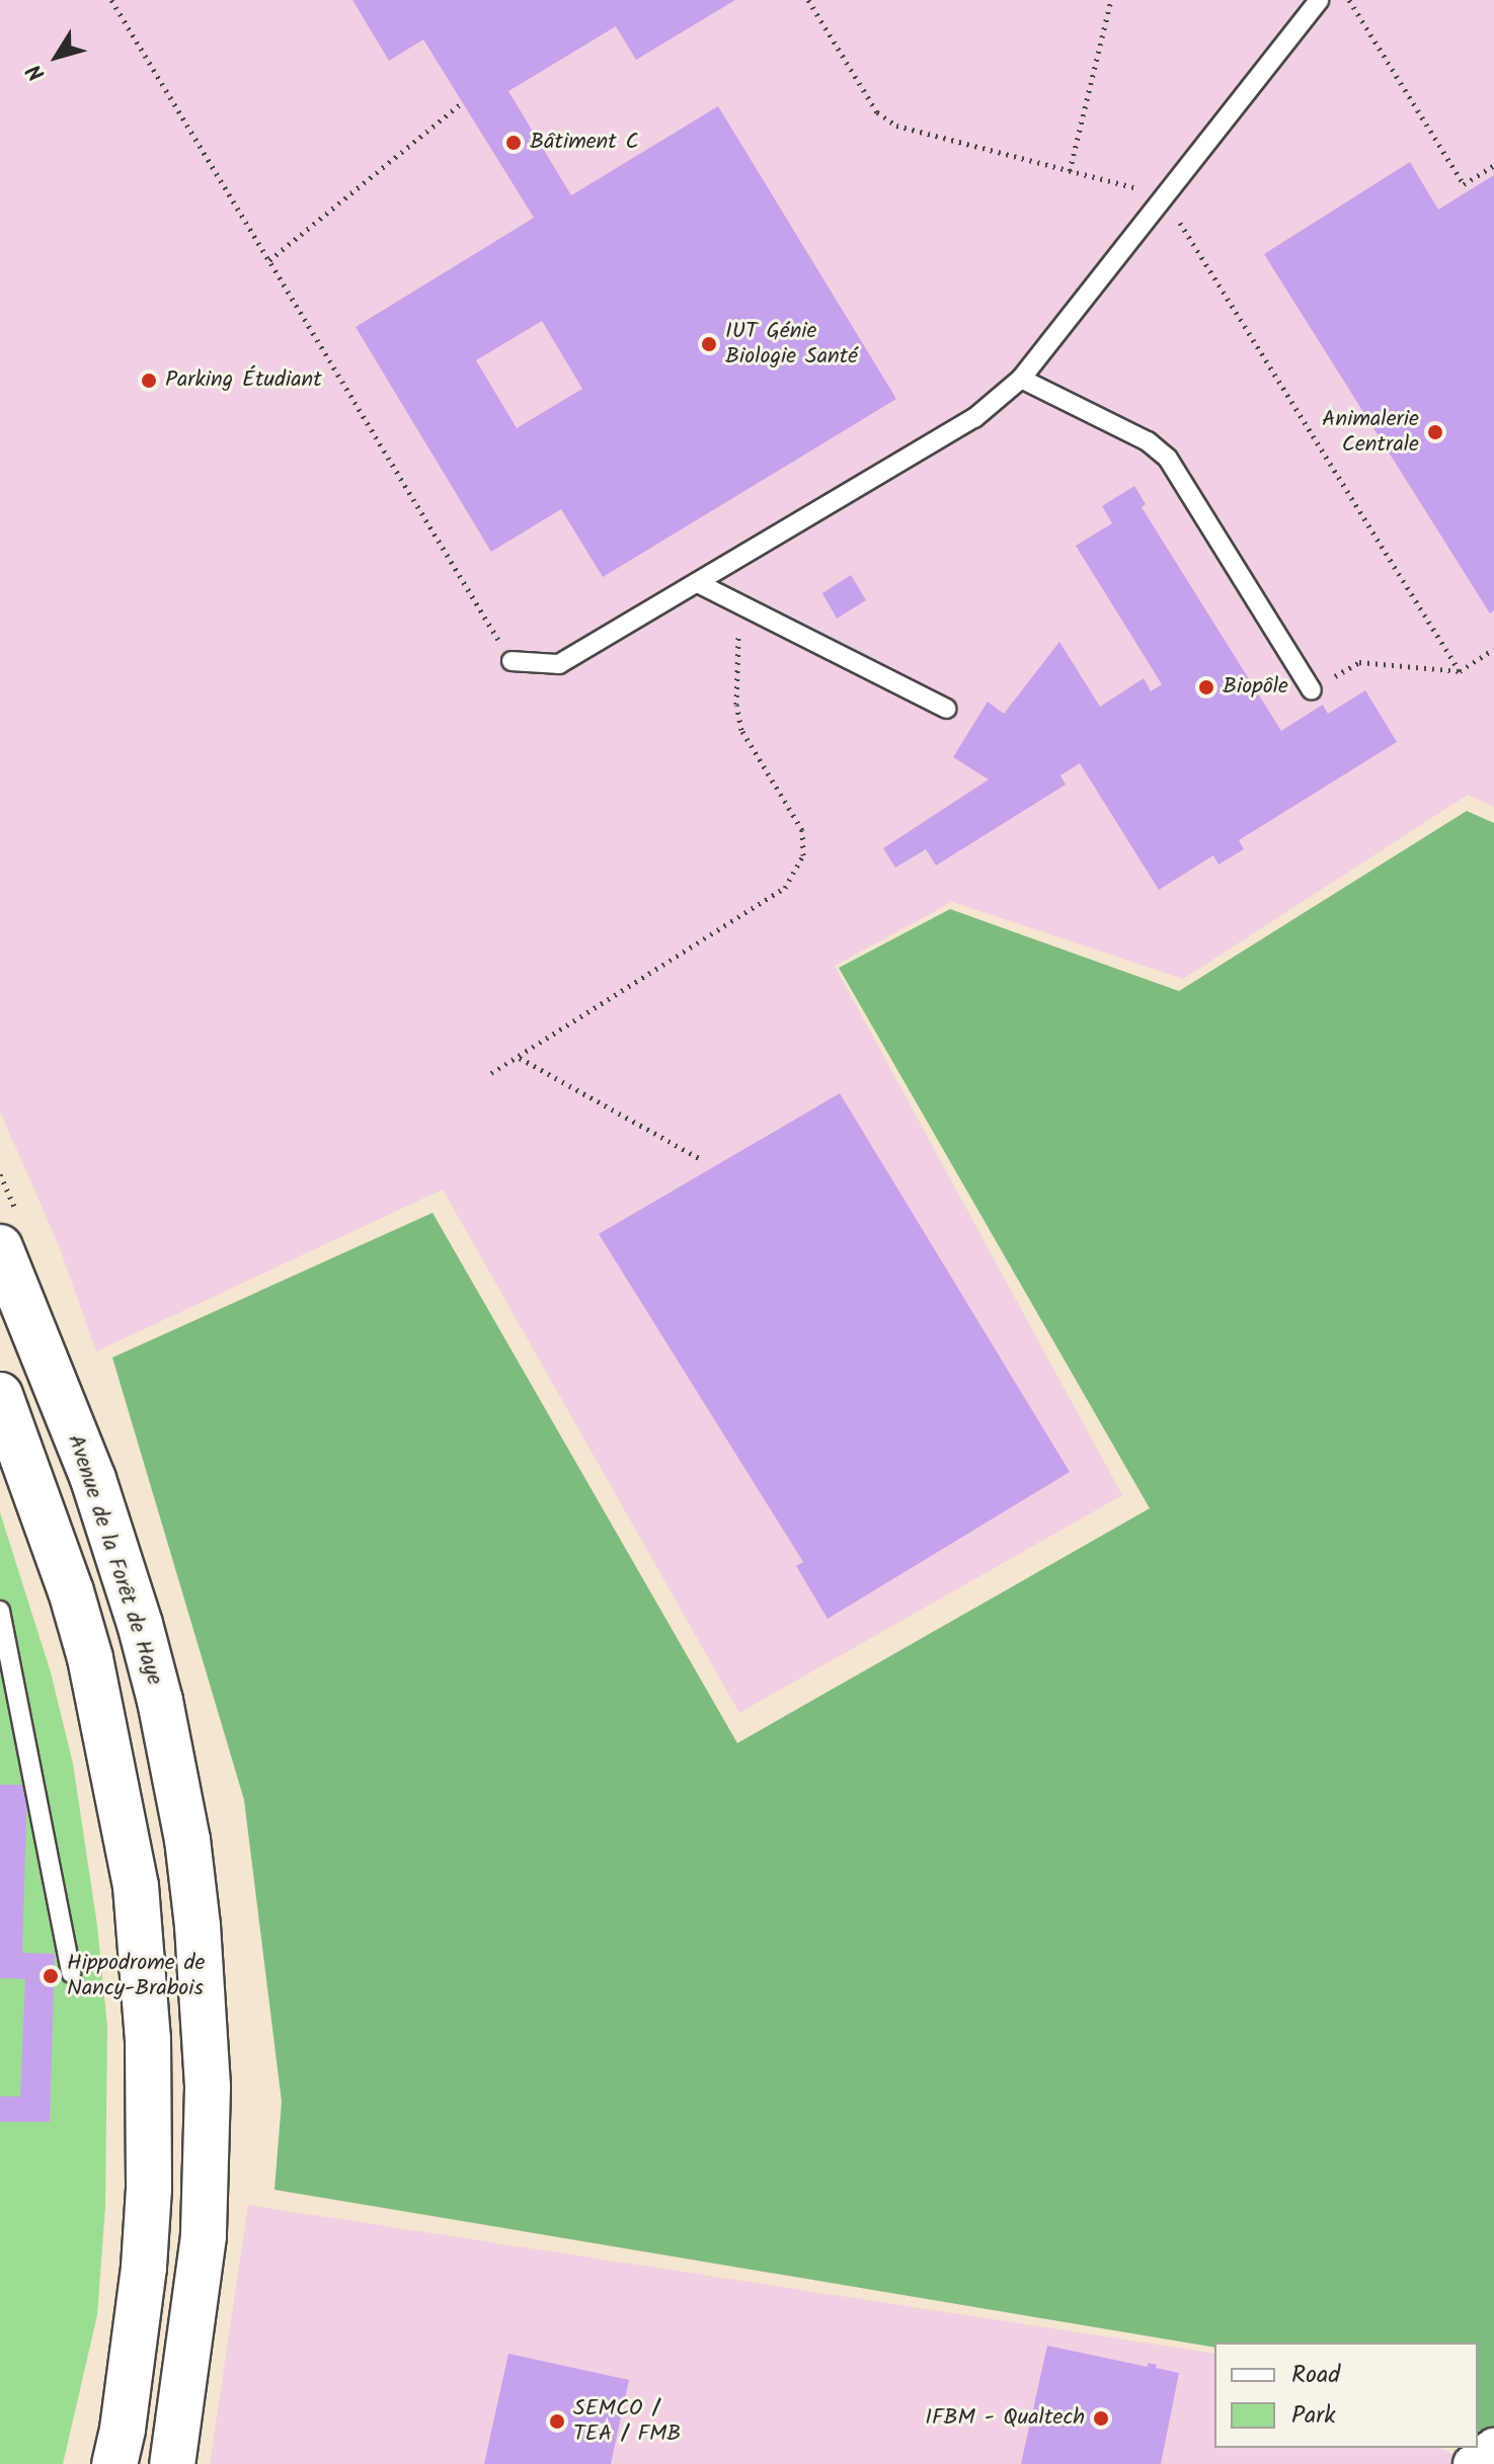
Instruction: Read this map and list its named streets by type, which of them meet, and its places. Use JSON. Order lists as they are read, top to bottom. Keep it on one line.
{"streets":{"street":["Avenue de la Forêt de Haye"]},"places":["Bâtiment C","IUT Génie Biologie Santé","Parking Étudiant","Animalerie Centrale","Biopôle","Hippodrome de Nancy-Brabois","IFBM - Qualtech","SEMCO / TEA / FMB"],"legend":["Road","Park"],"north":"bottom left"}
